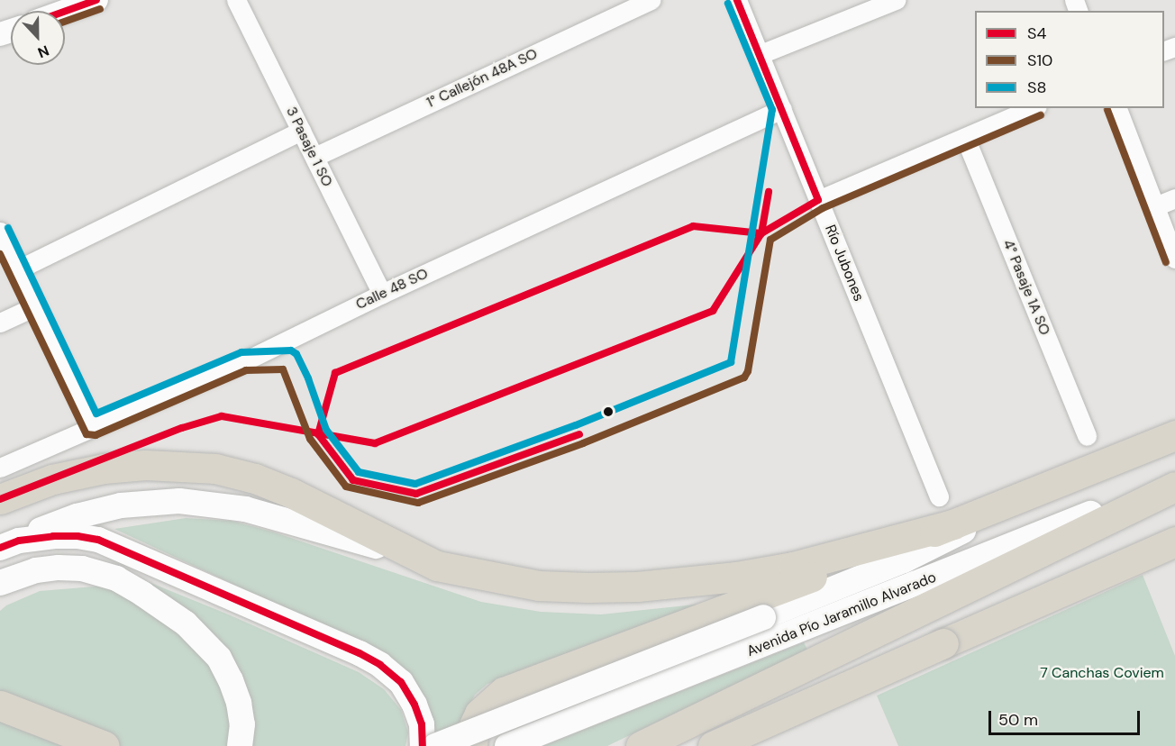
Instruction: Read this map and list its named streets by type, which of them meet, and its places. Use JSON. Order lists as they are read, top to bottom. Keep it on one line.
{"streets":{"main road":["Avenida Pío Jaramillo Alvarado"],"street":["1° Callejón 48A SO","3 Pasaje 1 SO","Río Jubones","4° Pasaje 1A SO","Calle 48 SO"]},"crossings":[["1° Callejón 48A SO","3 Pasaje 1 SO"],["3 Pasaje 1 SO","Calle 48 SO"],["Río Jubones","Calle 48 SO"]],"parks":["7 Canchas Coviem"],"lines":["transit line S4","transit line S8","transit line S10"],"legend":["S4","S10","S8"],"scale_bar":"50 m","north":"bottom"}
